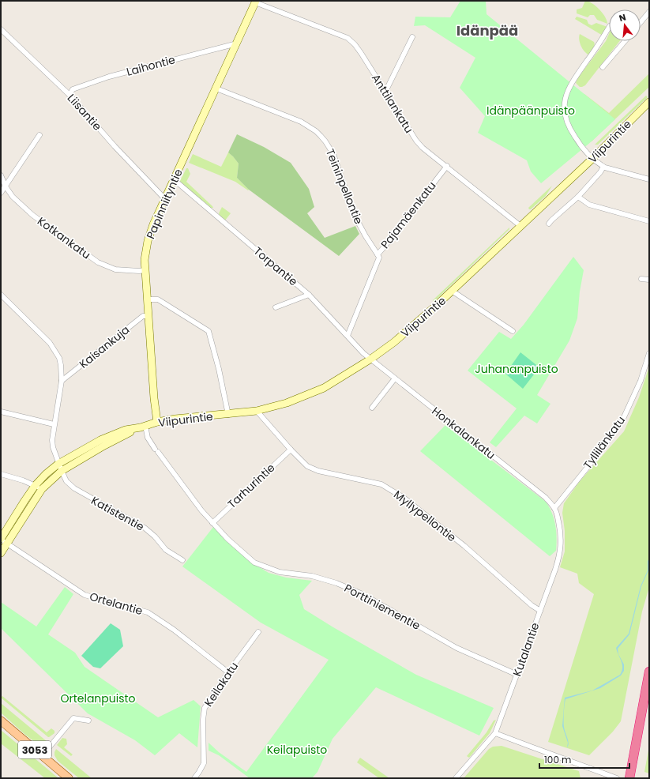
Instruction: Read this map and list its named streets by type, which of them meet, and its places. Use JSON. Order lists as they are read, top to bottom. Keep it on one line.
{"streets":{"main road":["Viipurintie","Papinniityntie","3053"],"street":["Laihontie","Anttilankatu","Liisantie","Teininpellontie","Pajamäenkatu","Kotkankatu","Torpantie","Kaisankuja","Honkalankatu","Tyllilänkatu","Tarhurintie","Katistentie","Myllypellontie","Ortelantie","Porttiniementie","Kutalantie","Keilakatu"]},"crossings":[["Laihontie","Liisantie"],["Laihontie","Papinniityntie"],["Anttilankatu","Viipurintie"],["Anttilankatu","Papinniityntie"],["Anttilankatu","Pajamäenkatu"],["Liisantie","Papinniityntie"],["Viipurintie","Papinniityntie"],["Viipurintie","Torpantie"],["Viipurintie","Honkalankatu"],["Viipurintie","Katistentie"],["Viipurintie","Myllypellontie"],["Viipurintie","Ortelantie"],["Viipurintie","Porttiniementie"],["Teininpellontie","Papinniityntie"],["Teininpellontie","Pajamäenkatu"],["Papinniityntie","Kotkankatu"],["Papinniityntie","Torpantie"],["Papinniityntie","Kaisankuja"],["Pajamäenkatu","Torpantie"],["Torpantie","Honkalankatu"],["Kaisankuja","Katistentie"],["Honkalankatu","Tyllilänkatu"],["Honkalankatu","Kutalantie"],["Tyllilänkatu","Kutalantie"],["Tarhurintie","Myllypellontie"],["Tarhurintie","Porttiniementie"],["Myllypellontie","Kutalantie"],["Ortelantie","Keilakatu"],["Porttiniementie","Kutalantie"]],"districts":["Idänpää"],"parks":["Idänpäänpuisto","Juhananpuisto","Ortelanpuisto","Keilapuisto"],"scale_bar":"100 m","north":"top"}
